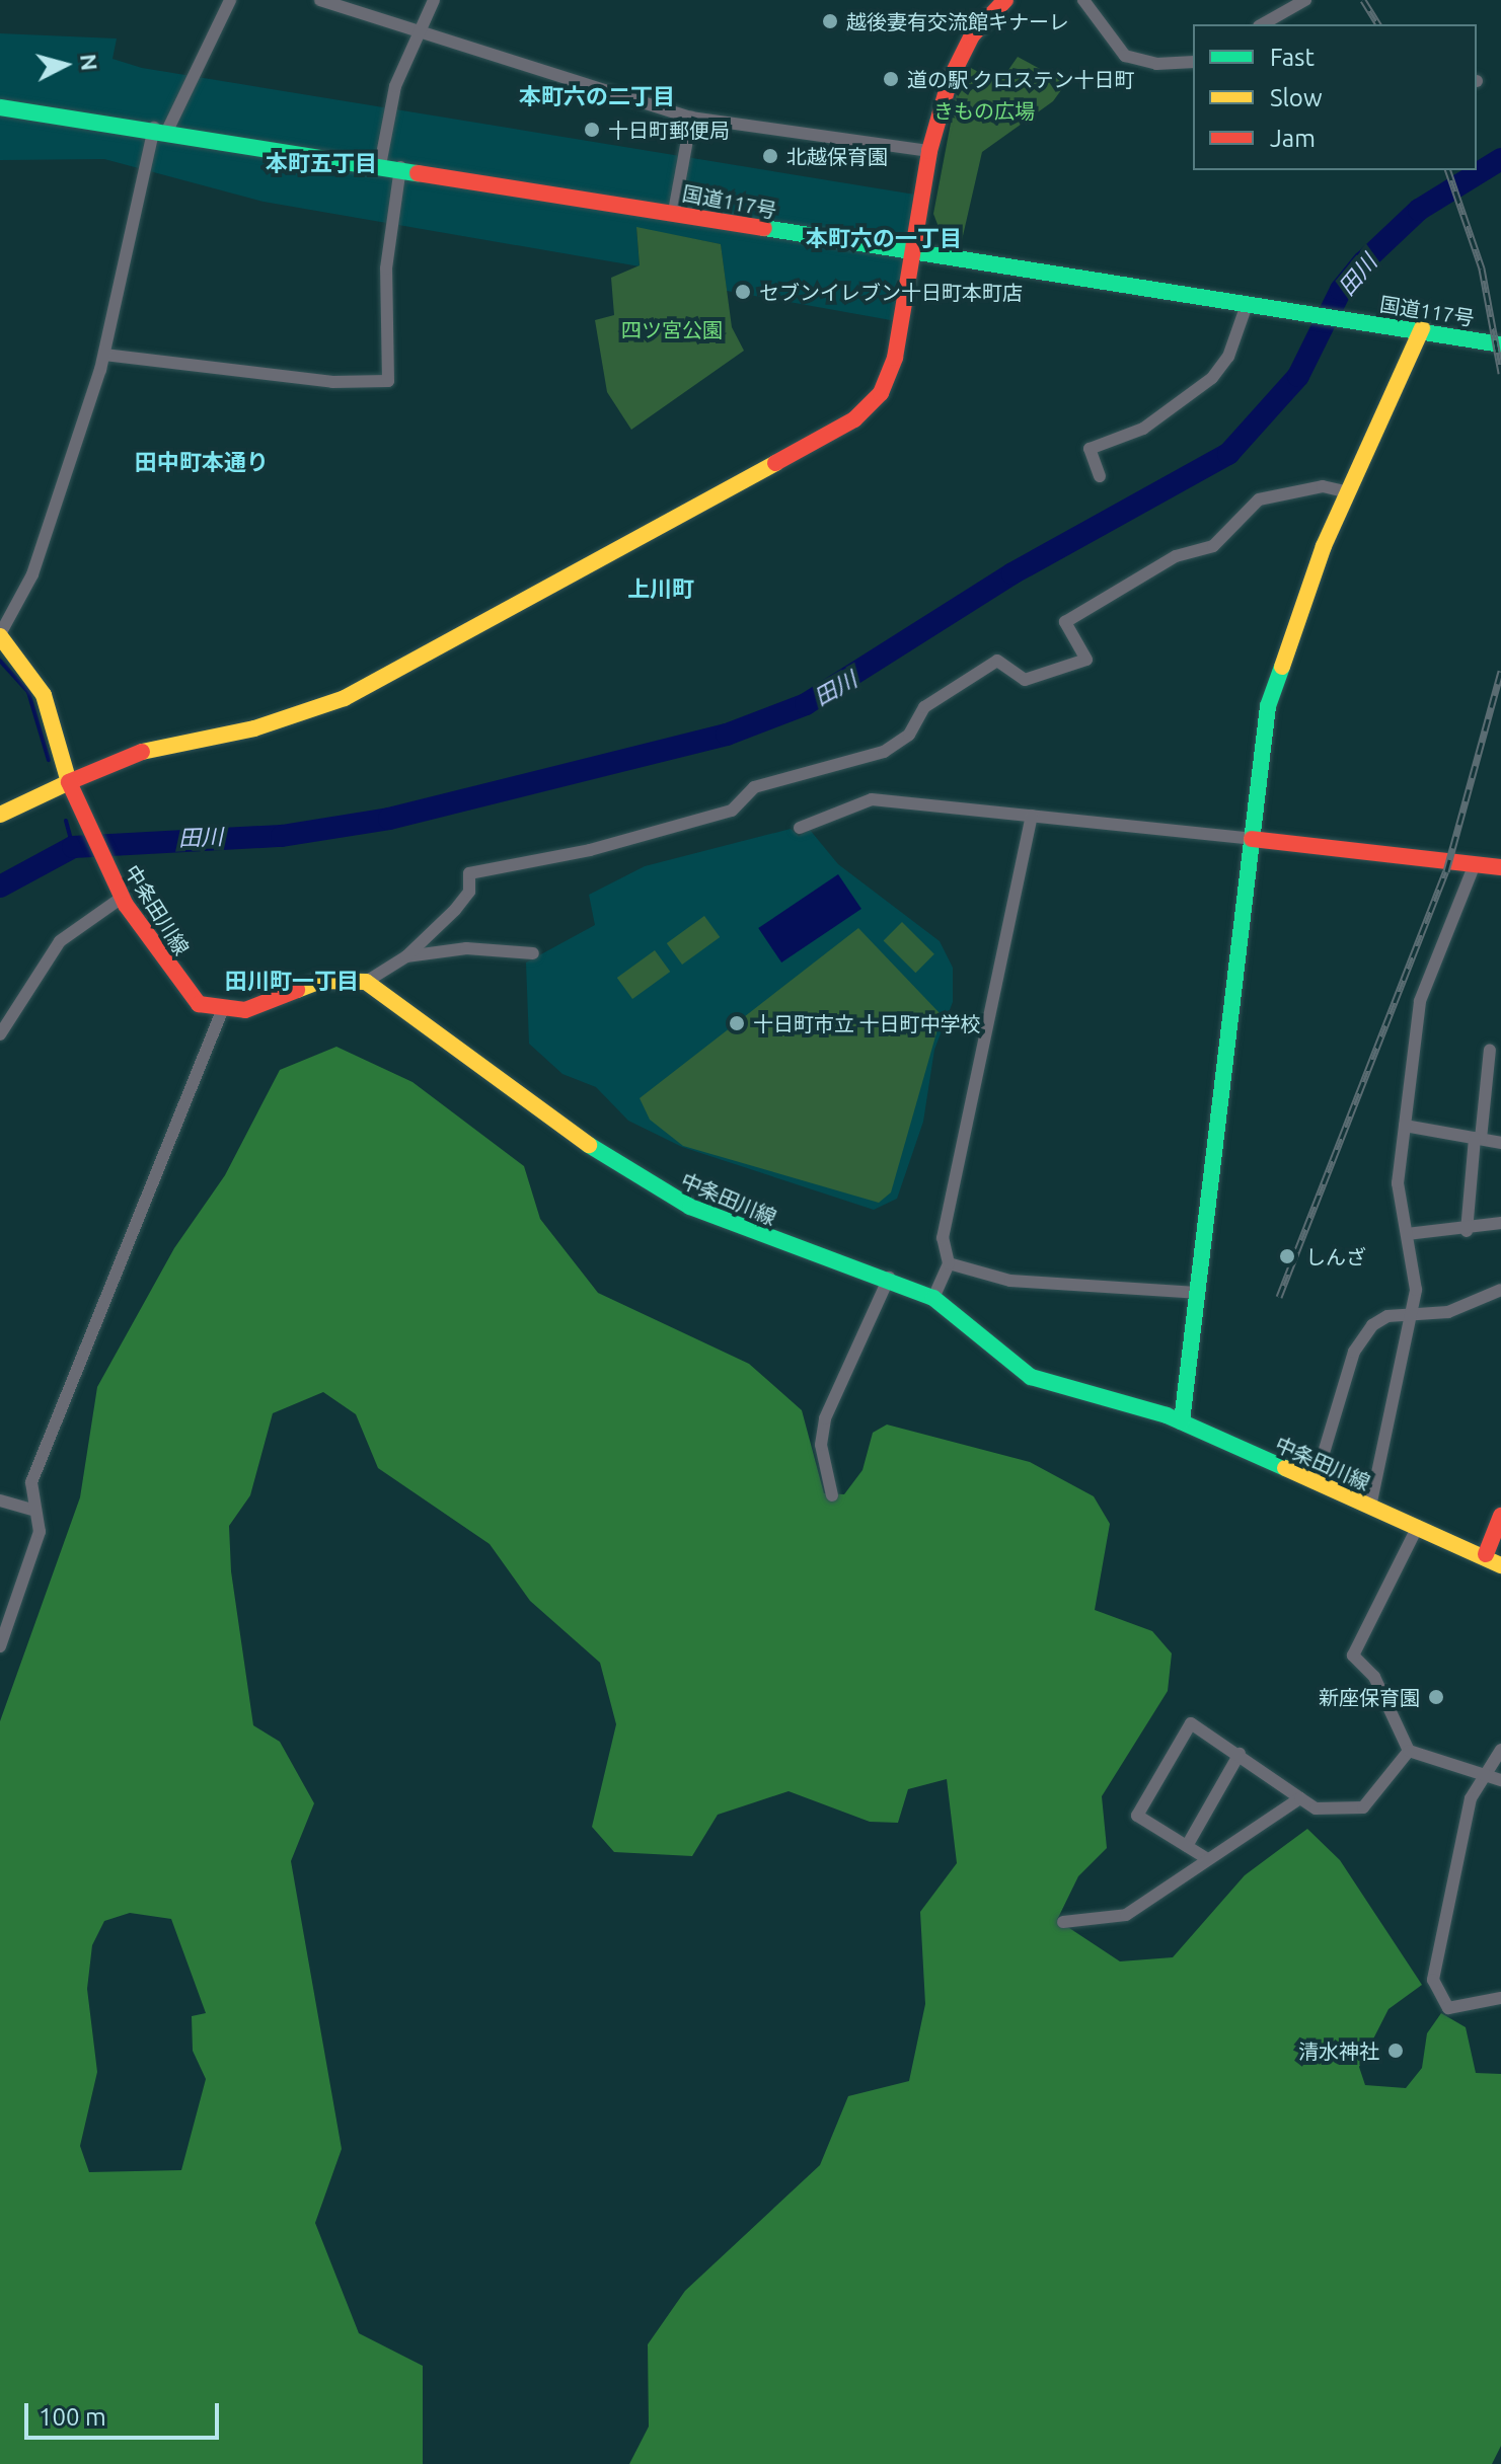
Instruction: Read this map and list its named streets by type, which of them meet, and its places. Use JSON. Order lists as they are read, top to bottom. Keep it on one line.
{"streets":{"main road":["国道117号","中条田川線"]},"districts":["本町六の二丁目","本町五丁目","本町六の一丁目","田中町本通り","上川町","田川町一丁目"],"water":["田川"],"parks":["きもの広場","四ツ宮公園"],"places":["越後妻有交流館キナーレ","道の駅 クロステン十日町","十日町郵便局","北越保育園","セブンイレブン十日町本町店","十日町市立 十日町中学校","しんざ","新座保育園","清水神社"],"legend":["Fast","Slow","Jam"],"scale_bar":"100 m","north":"right"}
